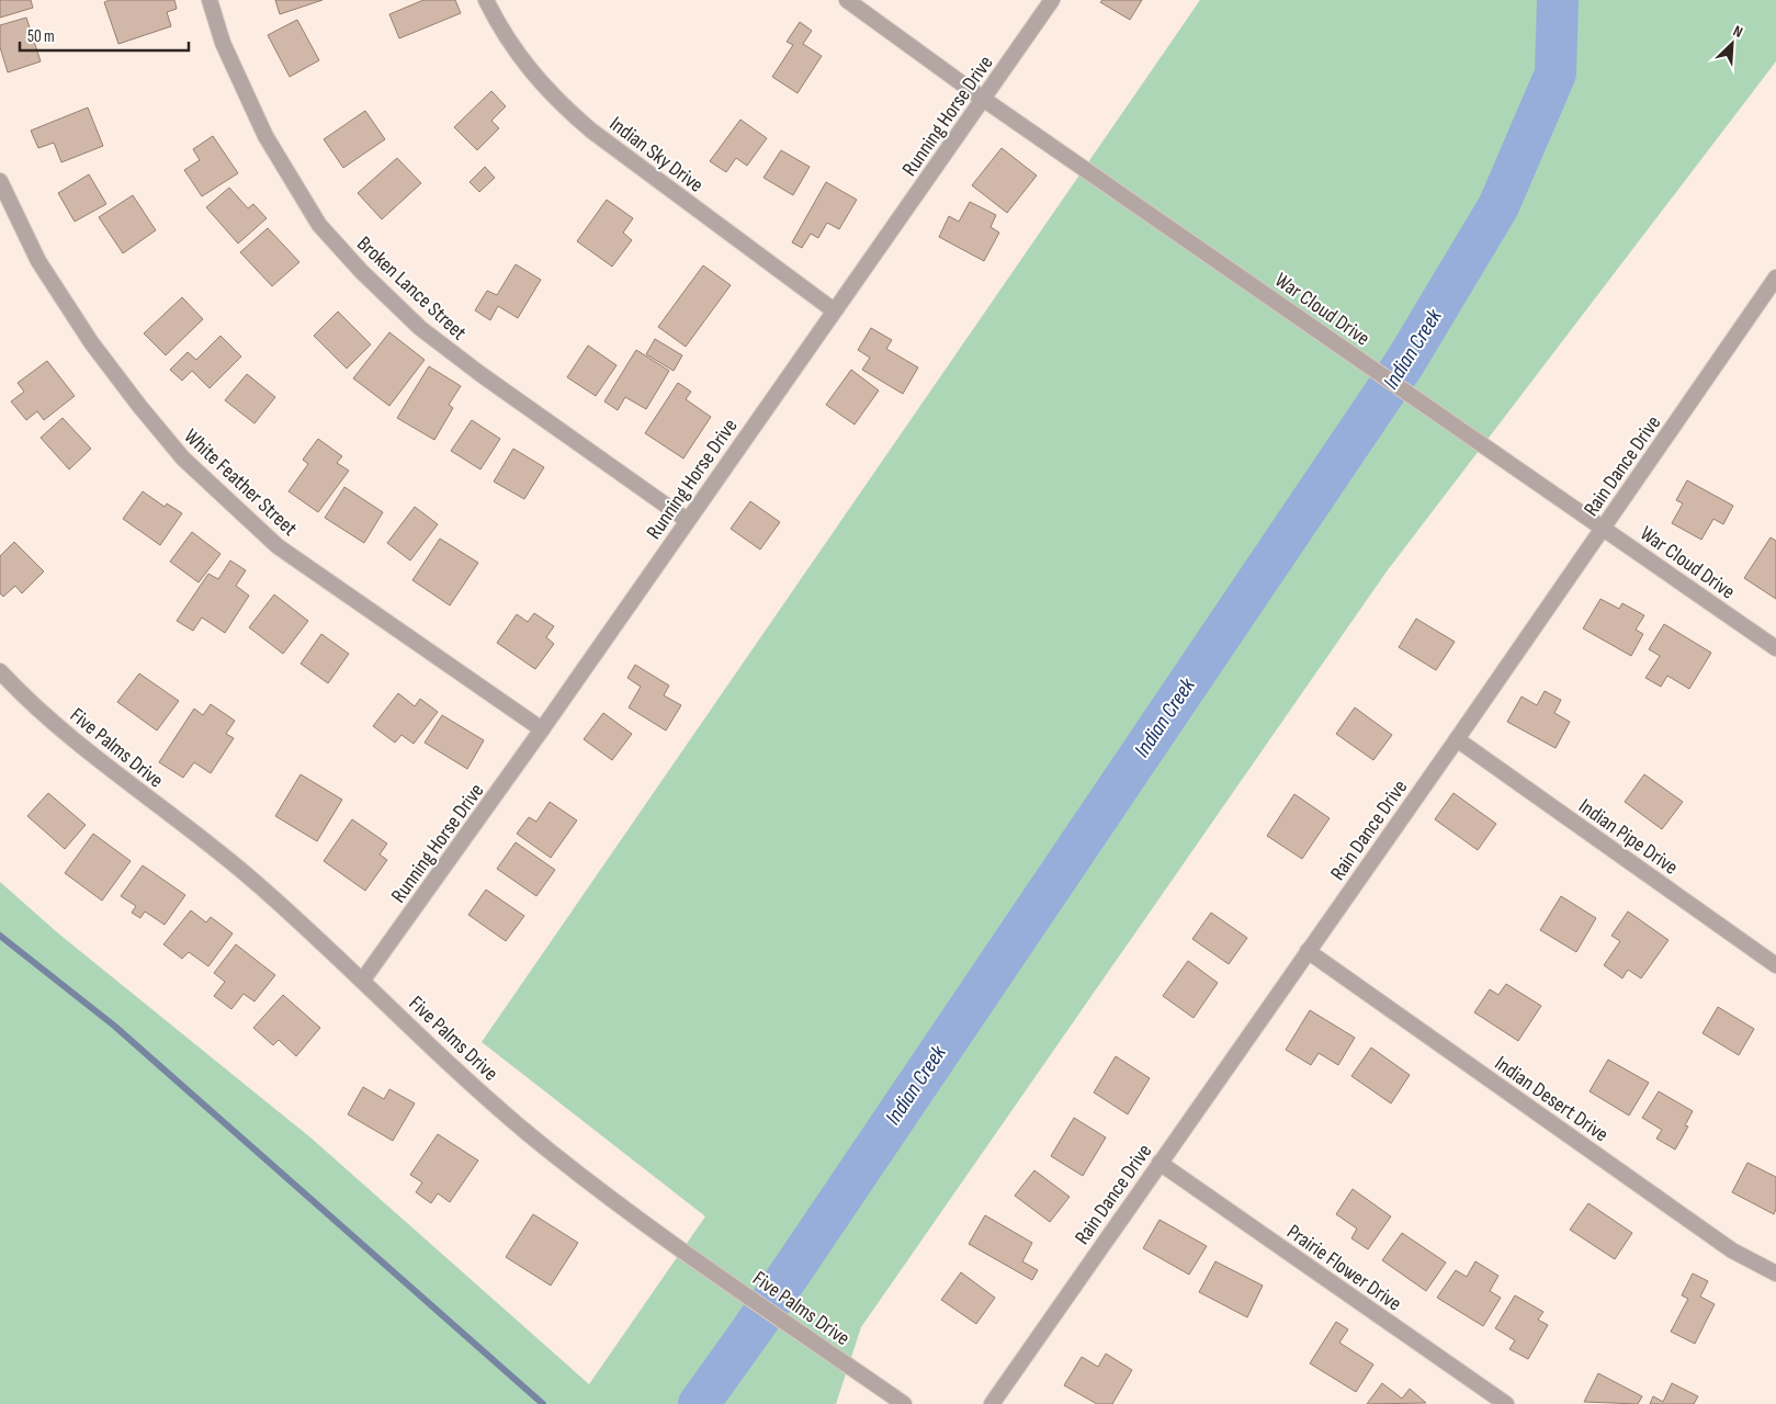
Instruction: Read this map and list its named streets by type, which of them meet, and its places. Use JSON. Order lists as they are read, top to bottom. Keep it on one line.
{"streets":{"street":["Running Horse Drive","Indian Sky Drive","Broken Lance Street","War Cloud Drive","Rain Dance Drive","White Feather Street","Five Palms Drive","Indian Pipe Drive","Indian Desert Drive","Prairie Flower Drive"]},"crossings":[["Running Horse Drive","Indian Sky Drive"],["Running Horse Drive","Broken Lance Street"],["Running Horse Drive","War Cloud Drive"],["Running Horse Drive","White Feather Street"],["Running Horse Drive","Five Palms Drive"],["War Cloud Drive","Rain Dance Drive"],["Rain Dance Drive","Indian Pipe Drive"],["Rain Dance Drive","Indian Desert Drive"],["Rain Dance Drive","Prairie Flower Drive"]],"water":["Indian Creek"],"scale_bar":"50 m","north":"top right"}
